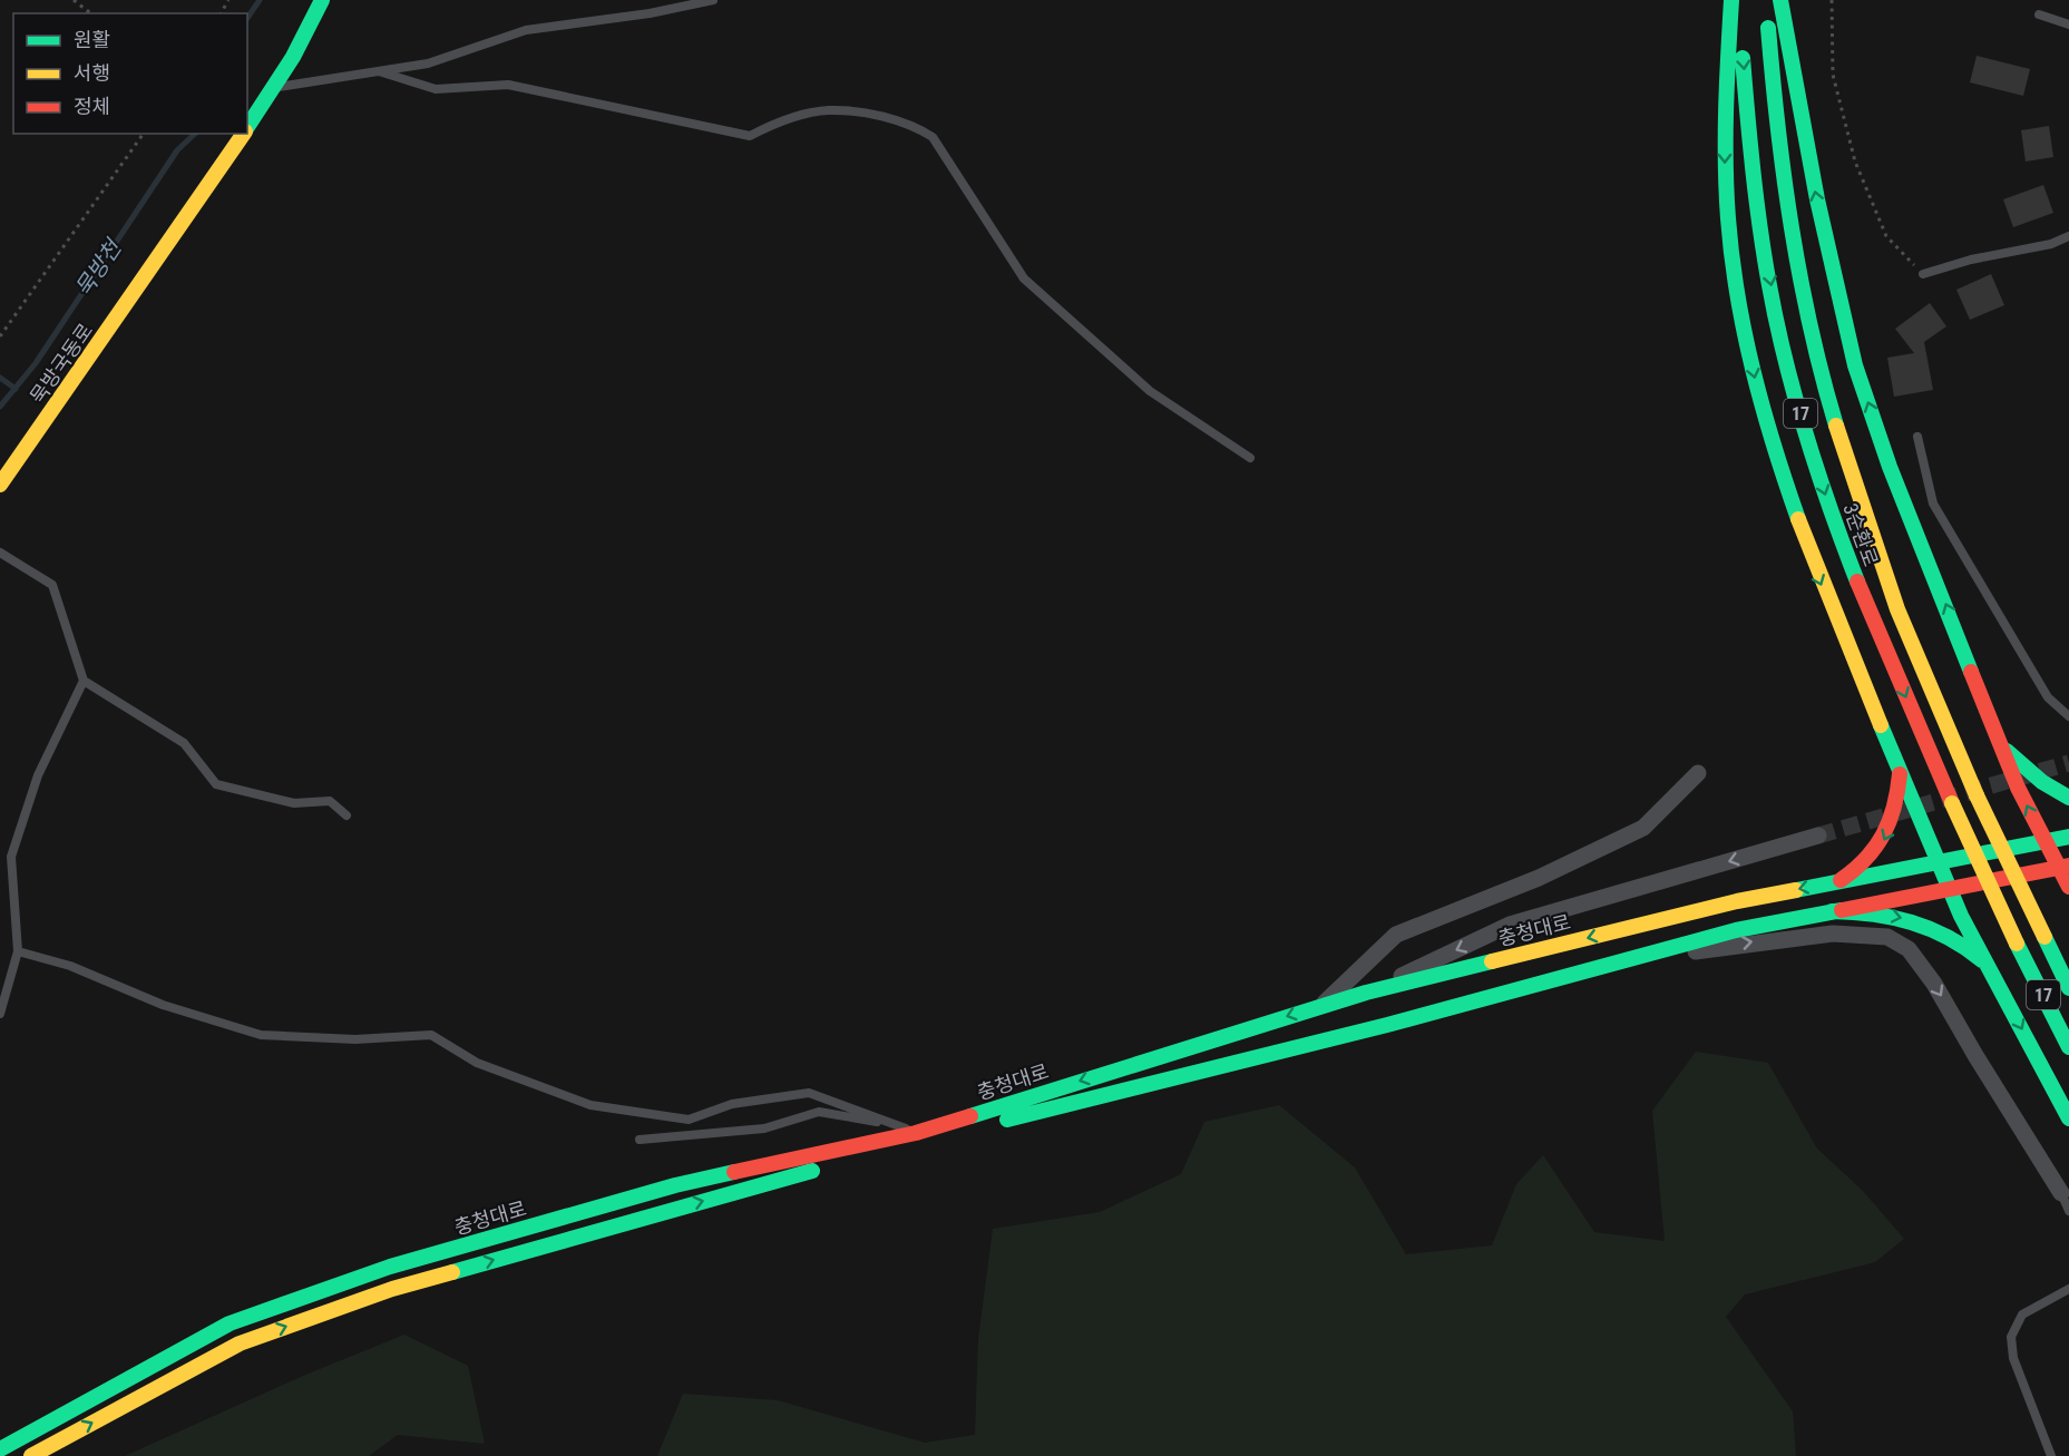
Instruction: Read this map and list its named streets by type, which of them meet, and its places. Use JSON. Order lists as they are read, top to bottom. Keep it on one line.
{"streets":{"main road":["묵방국동로","17","3순환로","충청대로"]},"water":["묵방천"],"legend":["원활","서행","정체"]}
